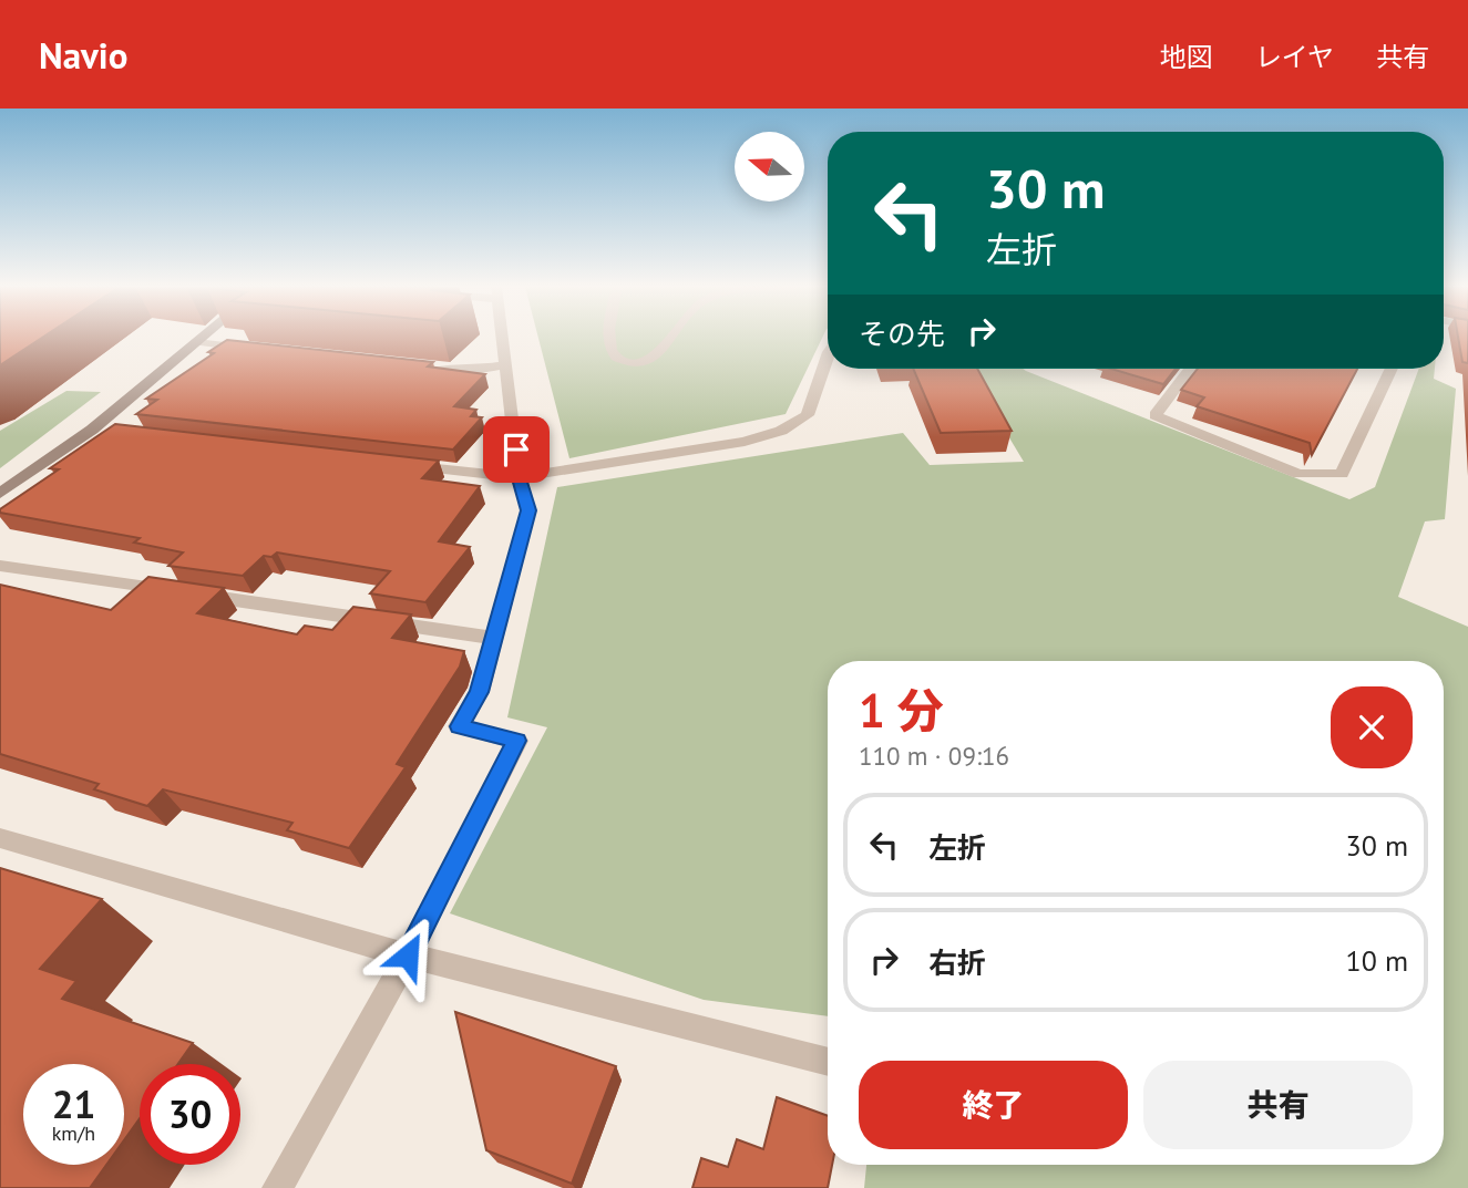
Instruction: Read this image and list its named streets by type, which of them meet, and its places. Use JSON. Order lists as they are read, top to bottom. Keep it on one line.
{"north":"left","page":{"header":"Navio","nav":["地図","レイヤ","共有"],"turn":["30 m","左折"],"then":"その先","heading":["1 分","110 m · 09:16"],"list":[{"name":"左折","value":"30 m"},{"name":"右折","value":"10 m"}],"buttons":["終了","共有"],"speed":"21 km/h","limit":"30"}}
